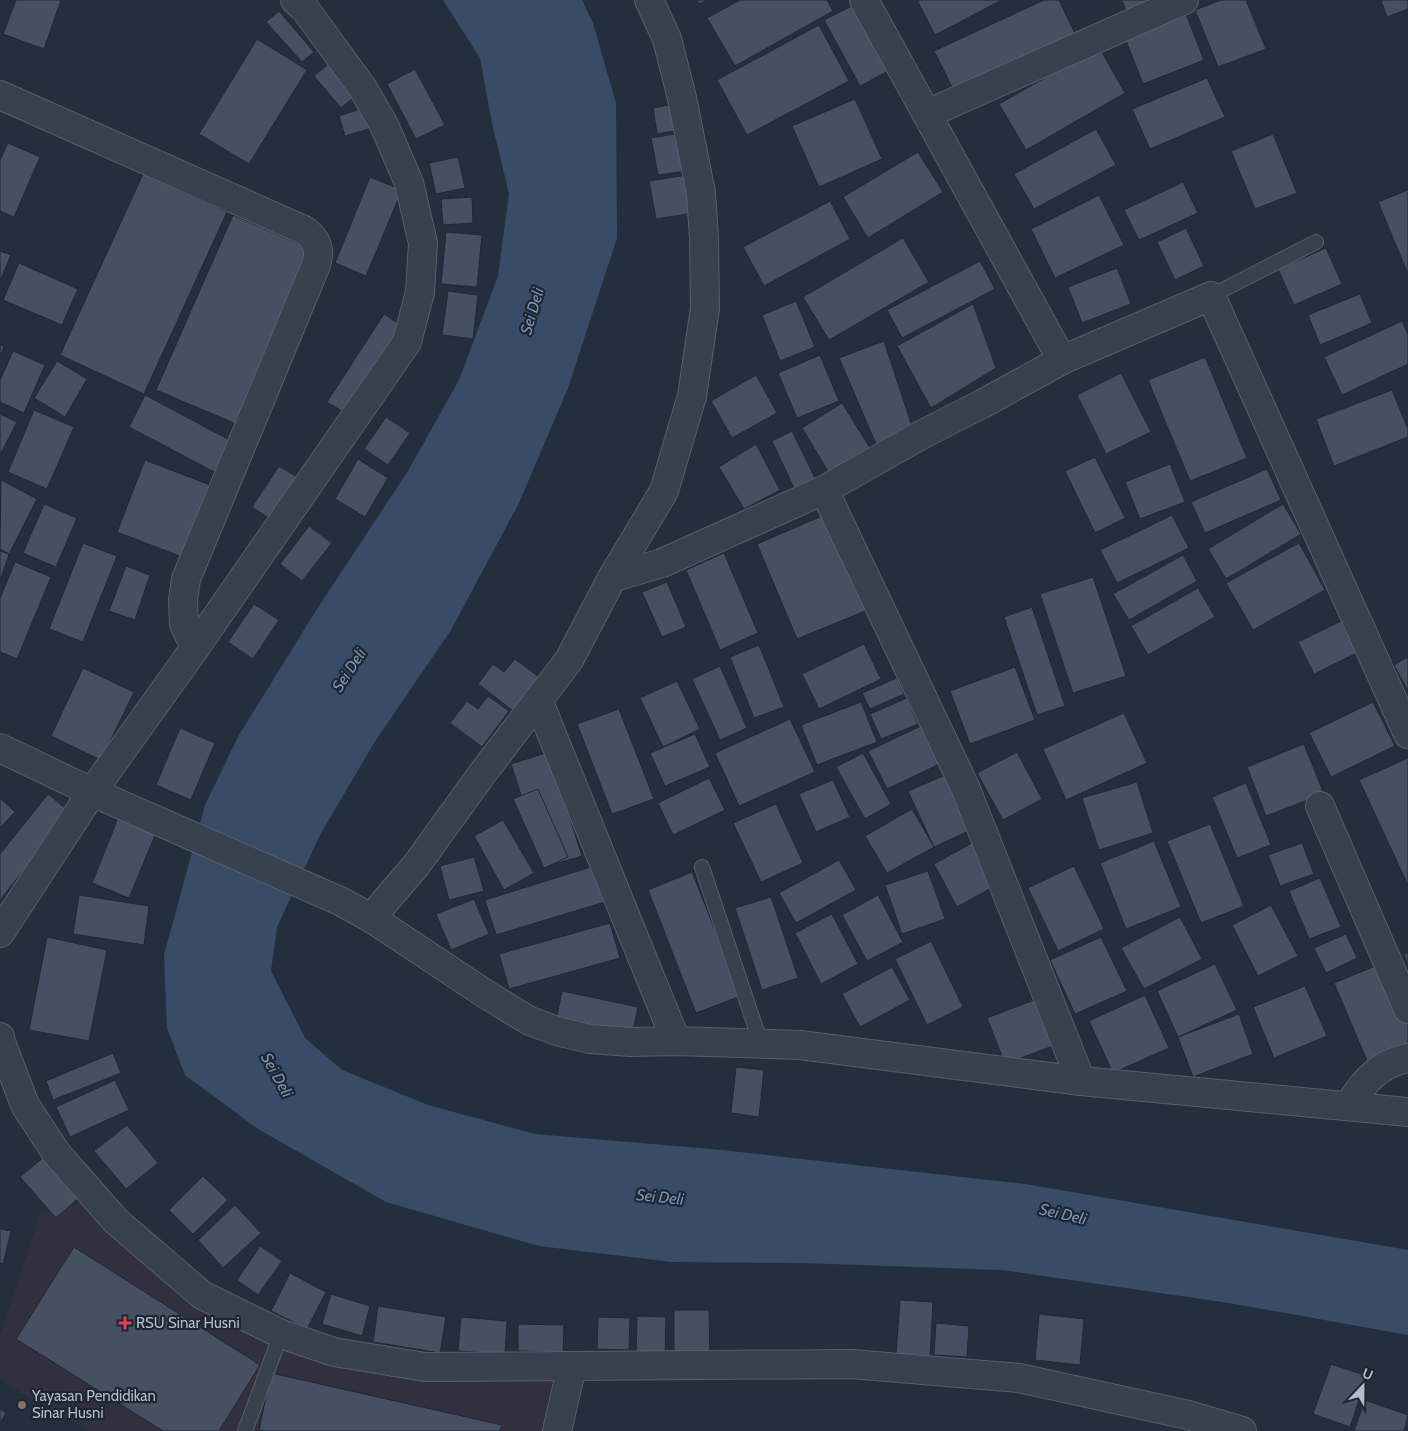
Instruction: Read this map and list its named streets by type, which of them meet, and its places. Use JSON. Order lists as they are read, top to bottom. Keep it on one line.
{"water":["Sei Deli"],"places":{"health":["RSU Sinar Husni"],"other":["Yayasan Pendidikan Sinar Husni"]},"north":"top"}
